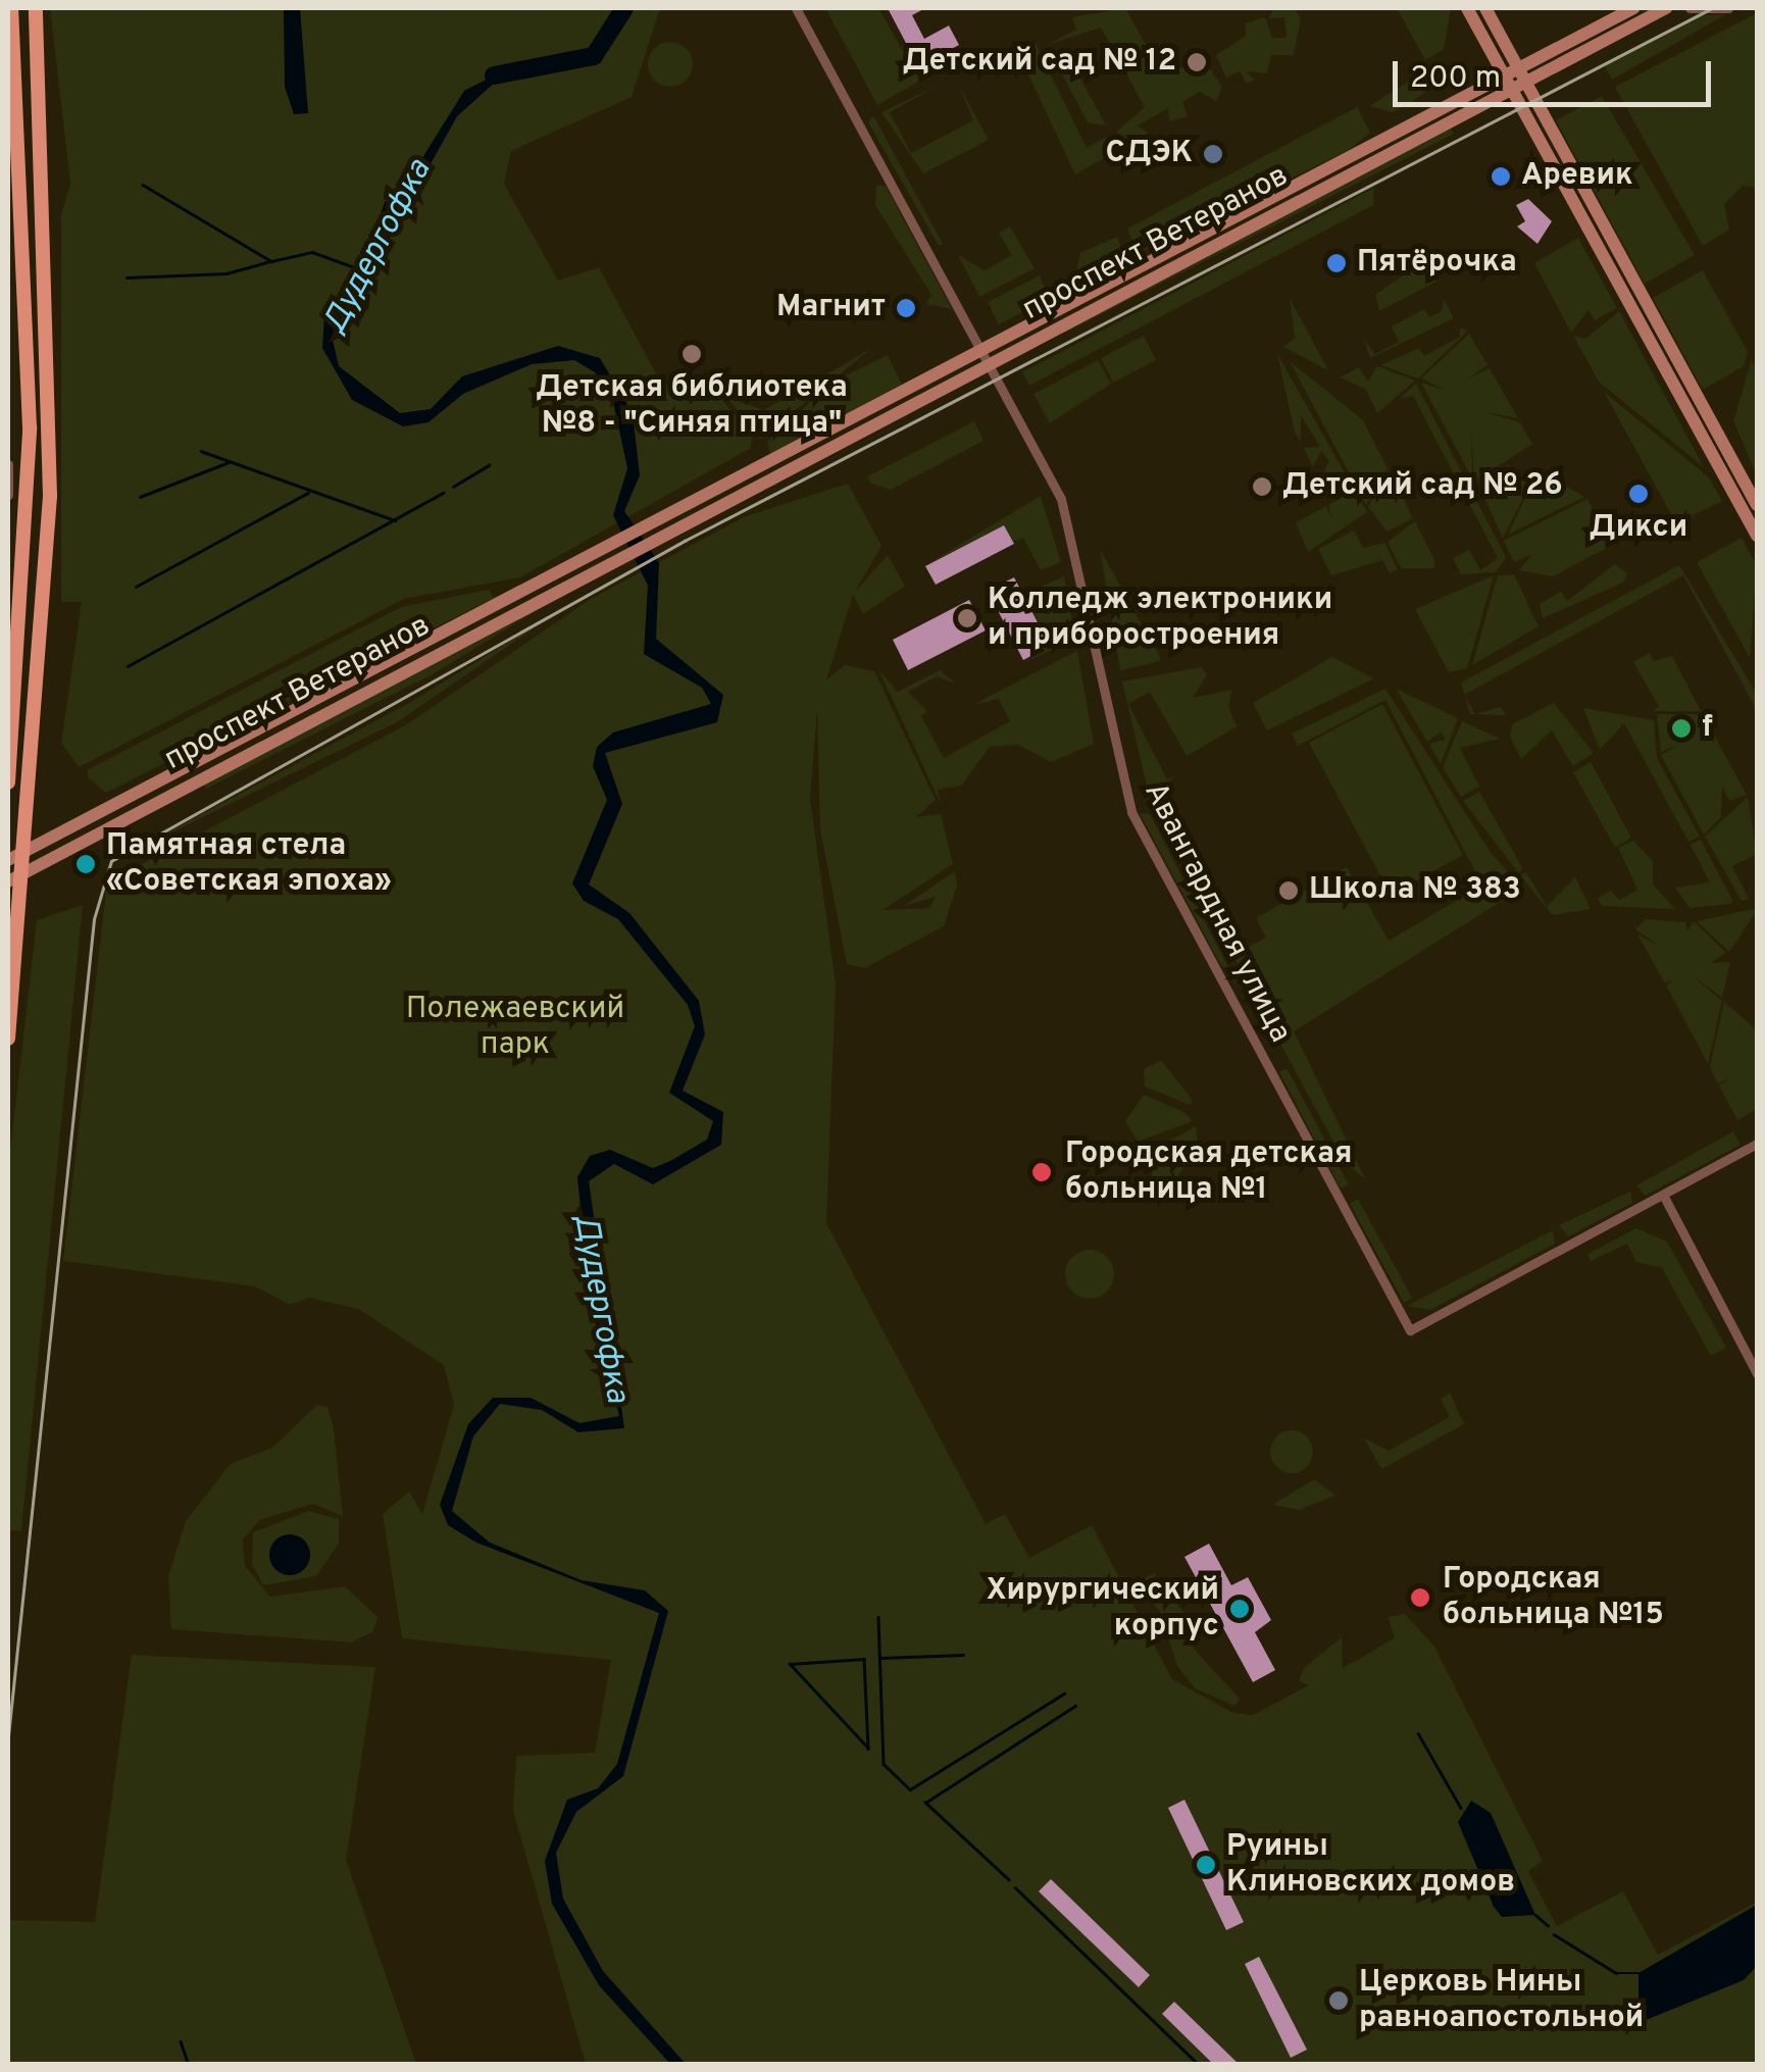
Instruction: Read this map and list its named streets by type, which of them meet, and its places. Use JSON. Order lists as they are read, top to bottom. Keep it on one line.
{"streets":{"main road":["проспект Ветеранов"],"street":["Авангардная улица"]},"crossings":[["проспект Ветеранов","Авангардная улица"]],"water":["Дудергофка"],"parks":["Полежаевский парк"],"places":["Детский сад № 12","СДЭК","Аревик","Пятёрочка","Магнит","Детская библиотека №8 - \"Синяя птица\"","Детский сад № 26","Дикси","Колледж электроники и приборостроения","f","Памятная стела «Советская эпоха»","Школа № 383","Городская детская больница №1","Городская больница №15","Хирургический корпус","Руины Клиновских домов","Церковь Нины равноапостольной"],"scale_bar":"200 m"}
